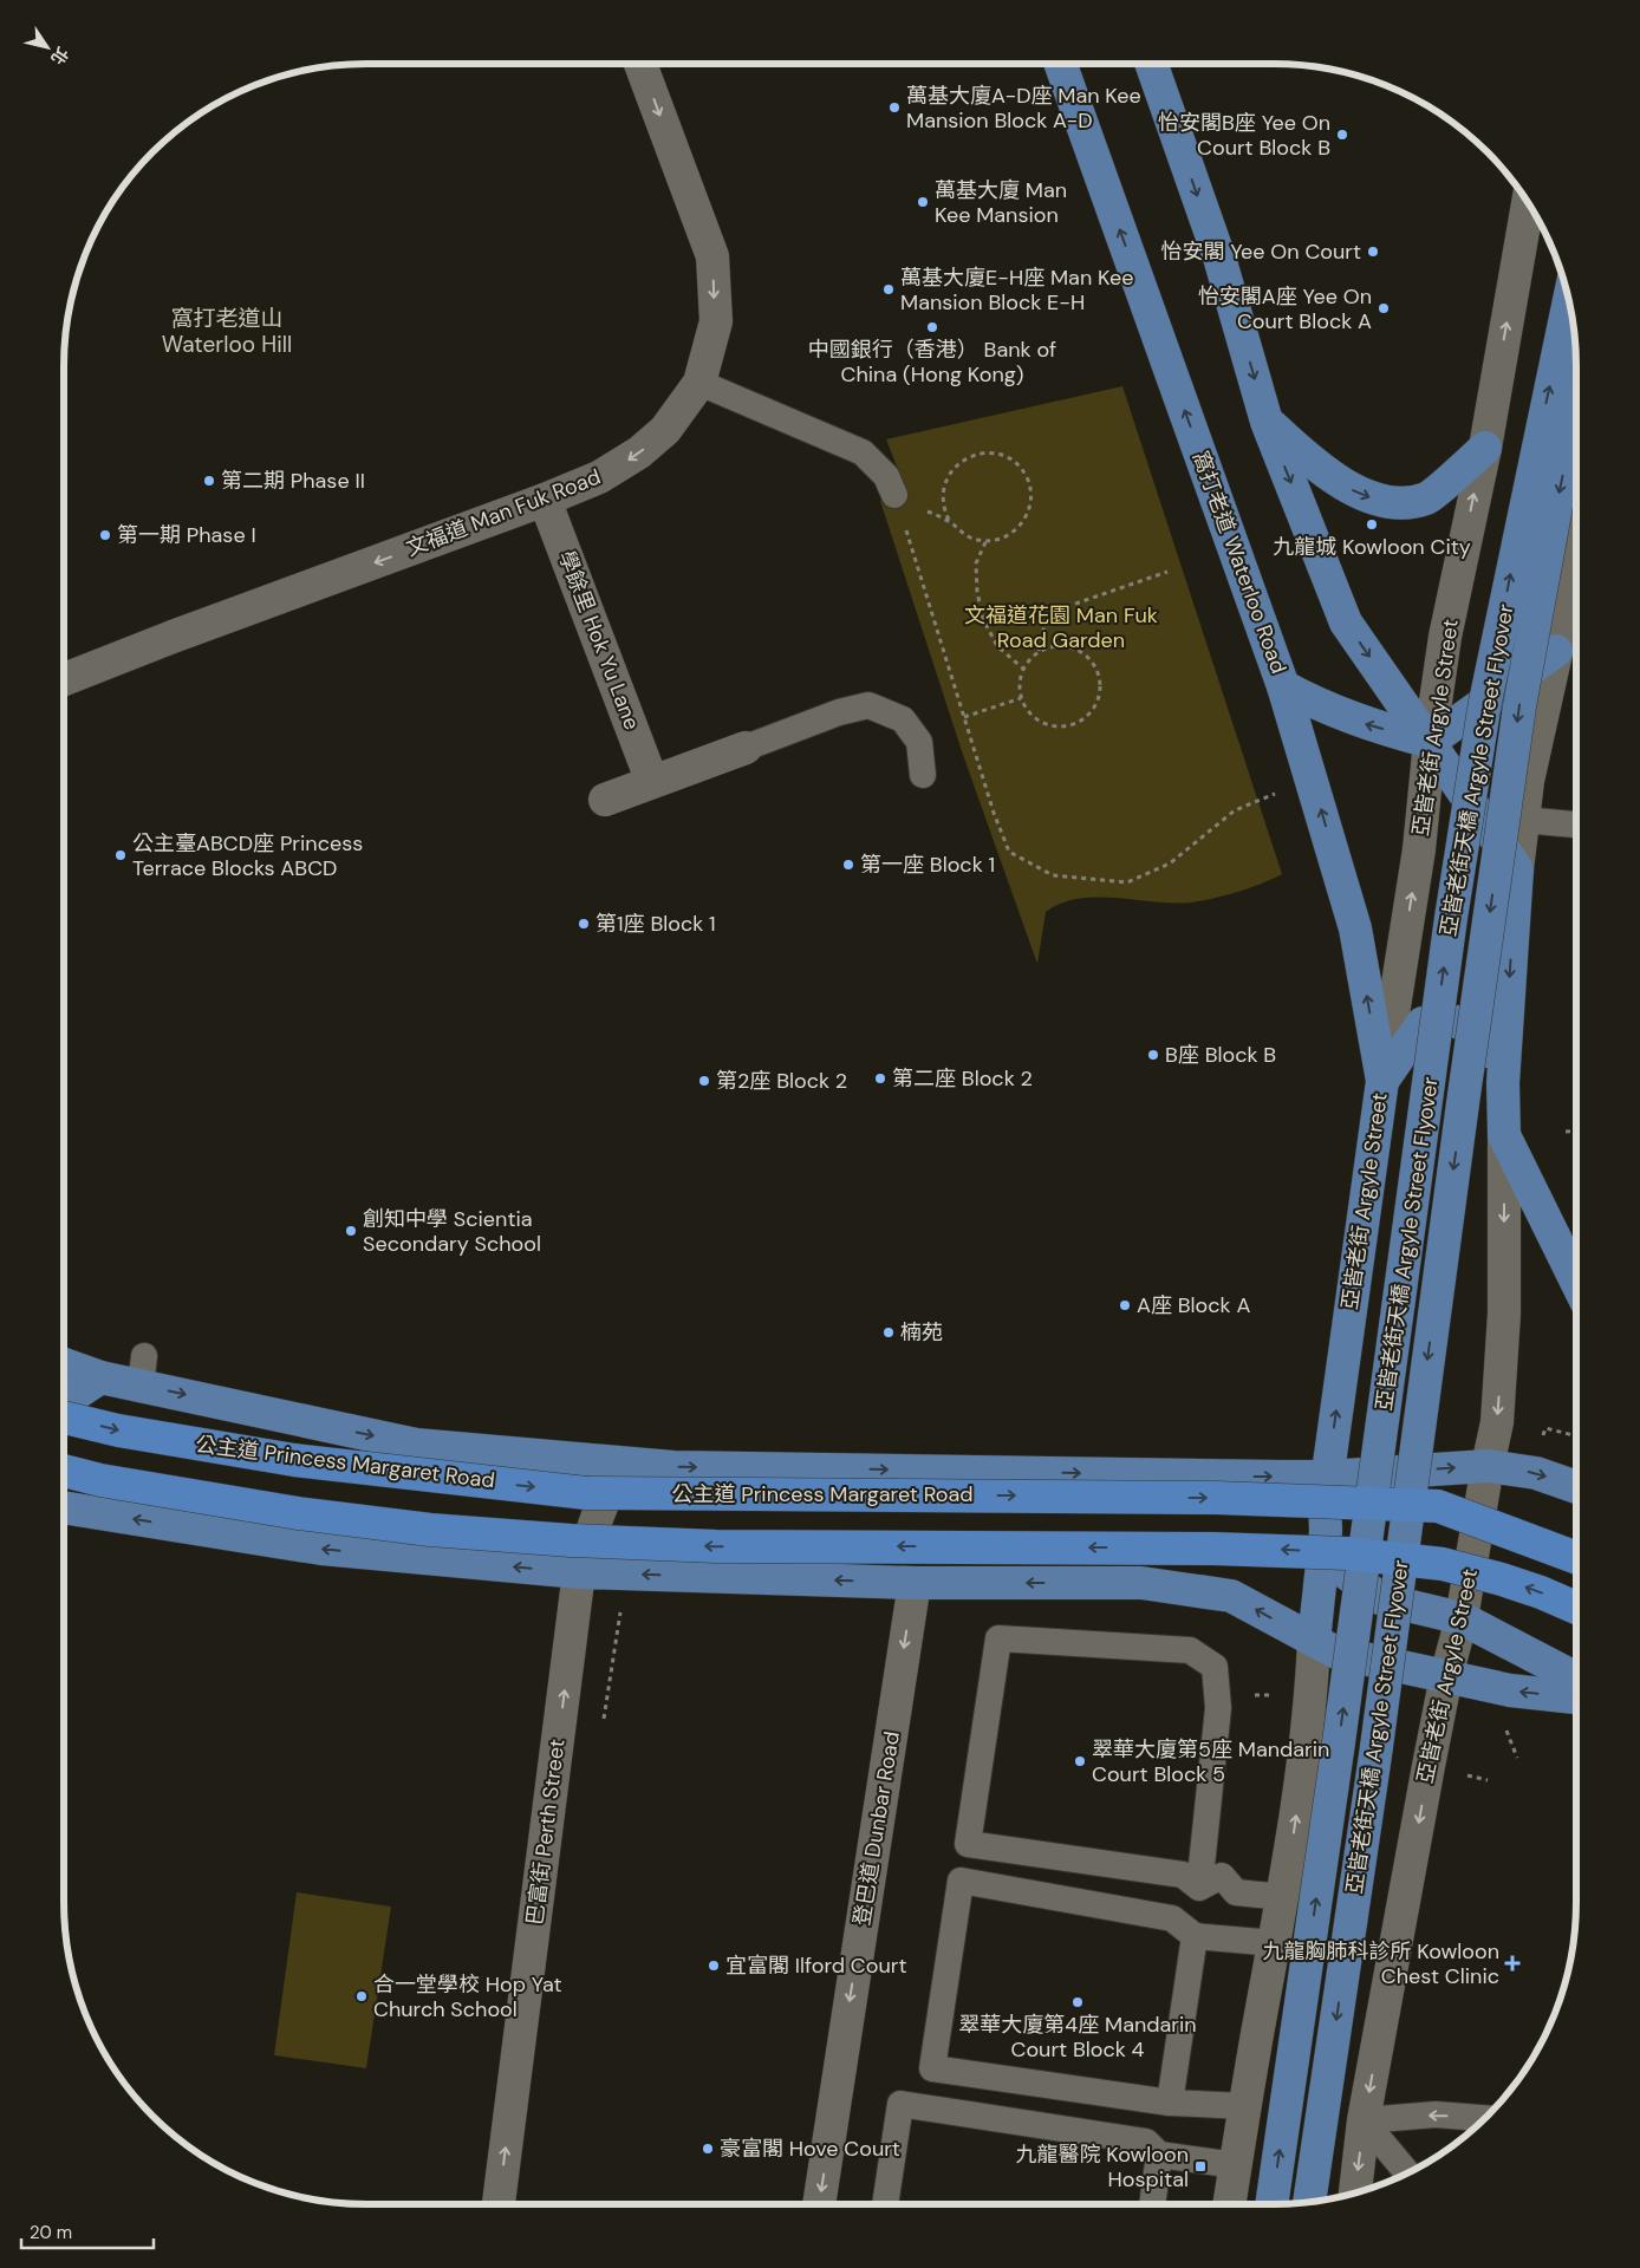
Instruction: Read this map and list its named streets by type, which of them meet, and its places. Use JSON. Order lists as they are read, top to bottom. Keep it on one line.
{"streets":{"highway":["公主道 Princess Margaret Road"],"main road":["文福道 Man Fuk Road","窩打老道 Waterloo Road","學餘里 Hok Yu Lane","亞皆老街 Argyle Street","亞皆老街天橋 Argyle Street Flyover","登巴道 Dunbar Road","巴富街 Perth Street"]},"crossings":[["文福道 Man Fuk Road","學餘里 Hok Yu Lane"],["窩打老道 Waterloo Road","亞皆老街 Argyle Street"],["亞皆老街 Argyle Street","公主道 Princess Margaret Road"],["公主道 Princess Margaret Road","巴富街 Perth Street"]],"one_way":["文福道 Man Fuk Road","登巴道 Dunbar Road","巴富街 Perth Street"],"districts":["窩打老道山 Waterloo Hill"],"parks":["文福道花園 Man Fuk Road Garden"],"places":{"other":["萬基大廈A-D座 Man Kee Mansion Block A-D","怡安閣B座 Yee On Court Block B","萬基大廈 Man Kee Mansion","怡安閣 Yee On Court","萬基大廈E-H座 Man Kee Mansion Block E-H","怡安閣A座 Yee On Court Block A","中國銀行（香港） Bank of China (Hong Kong)","第二期 Phase II","九龍城 Kowloon City","第一期 Phase I","公主臺ABCD座 Princess Terrace Blocks ABCD","第一座 Block 1","第1座 Block 1","B座 Block B","第二座 Block 2","第2座 Block 2","創知中學 Scientia Secondary School","A座 Block A","楠苑","翠華大廈第5座 Mandarin Court Block 5","宜富閣 Ilford Court","合一堂學校 Hop Yat Church School","翠華大廈第4座 Mandarin Court Block 4","豪富閣 Hove Court"],"health":["九龍胸肺科診所 Kowloon Chest Clinic"],"transit":["九龍醫院 Kowloon Hospital"]},"scale_bar":"20 m","north":"bottom right"}
